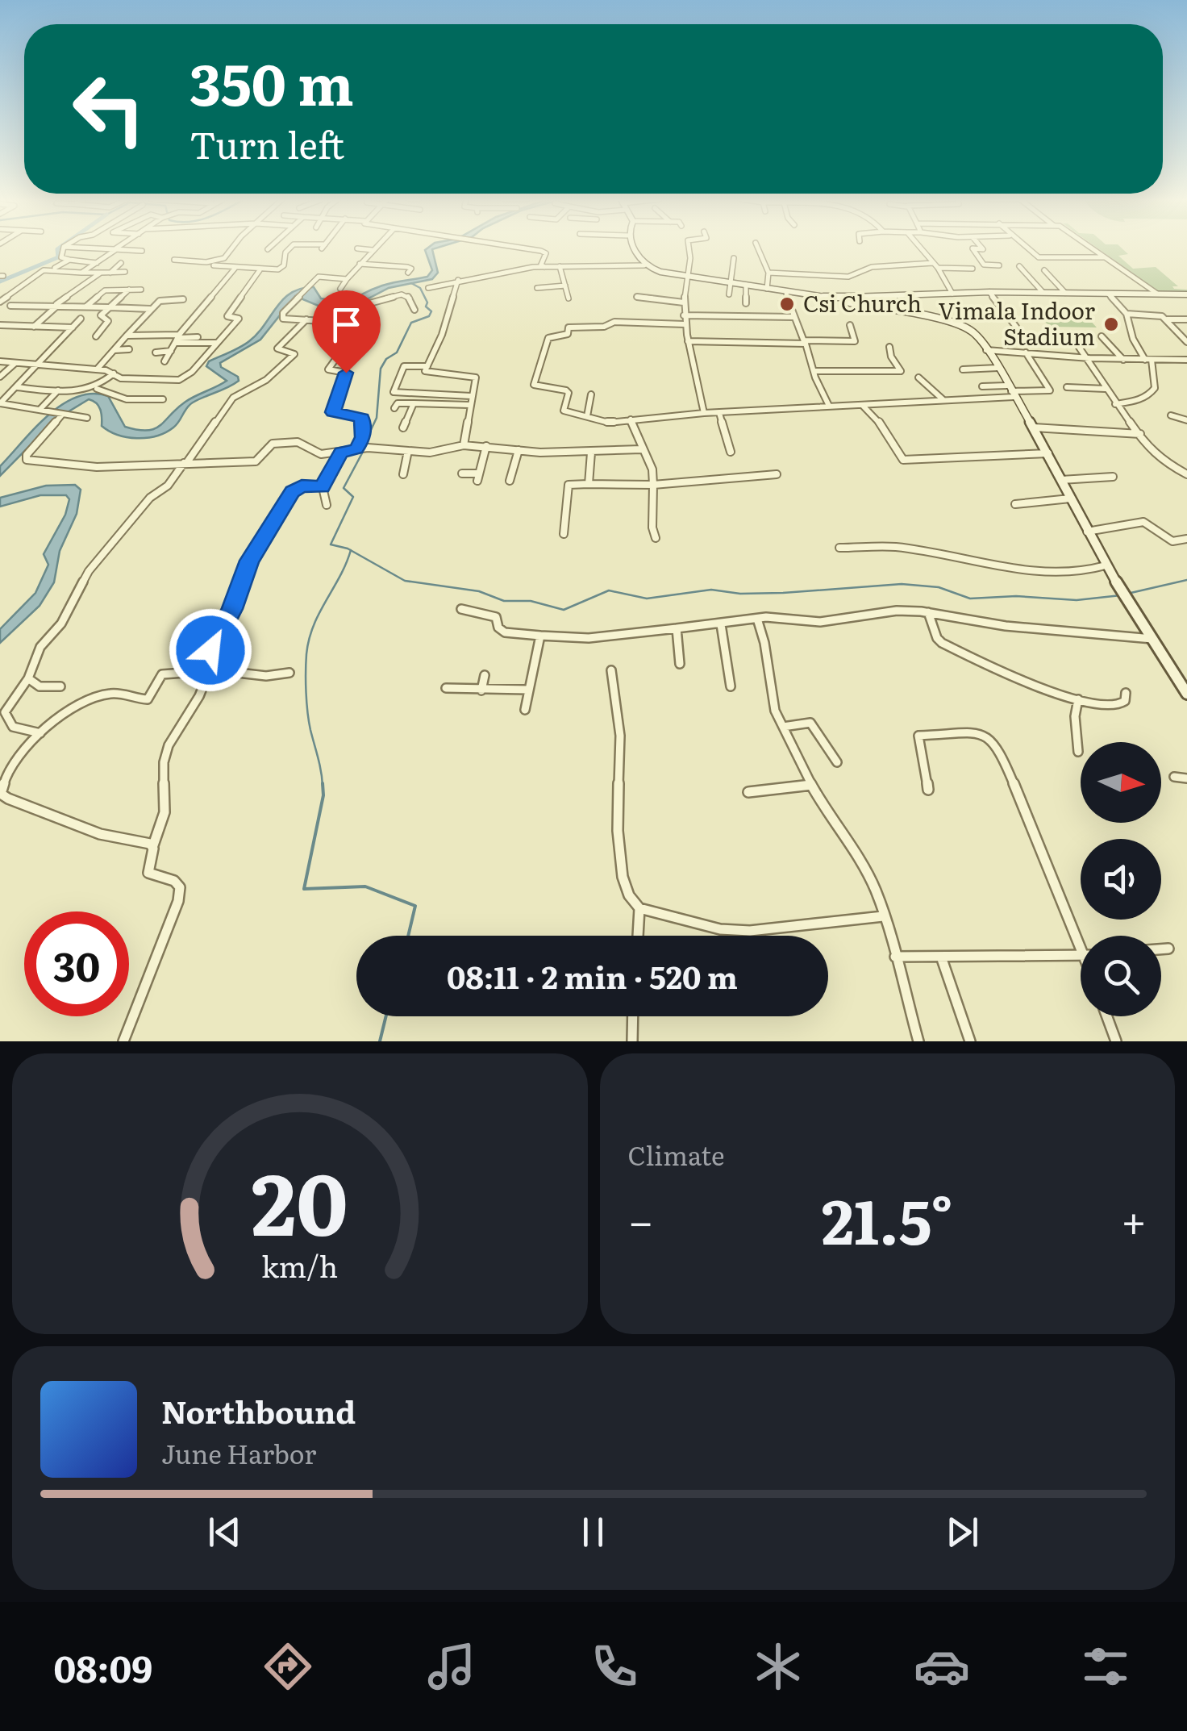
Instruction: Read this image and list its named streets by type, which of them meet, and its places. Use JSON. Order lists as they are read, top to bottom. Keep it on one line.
{"places":["Csi Church","Vimala Indoor Stadium"],"north":"right","page":{"turn":["350 m","Turn left"],"limit":"30","trip":"08:11 · 2 min · 520 m","tile":"Climate","heat":["−","21.5°","+"],"song":["Northbound","June Harbor"],"tabs":"08:09","gauge":["20","km/h"]}}
